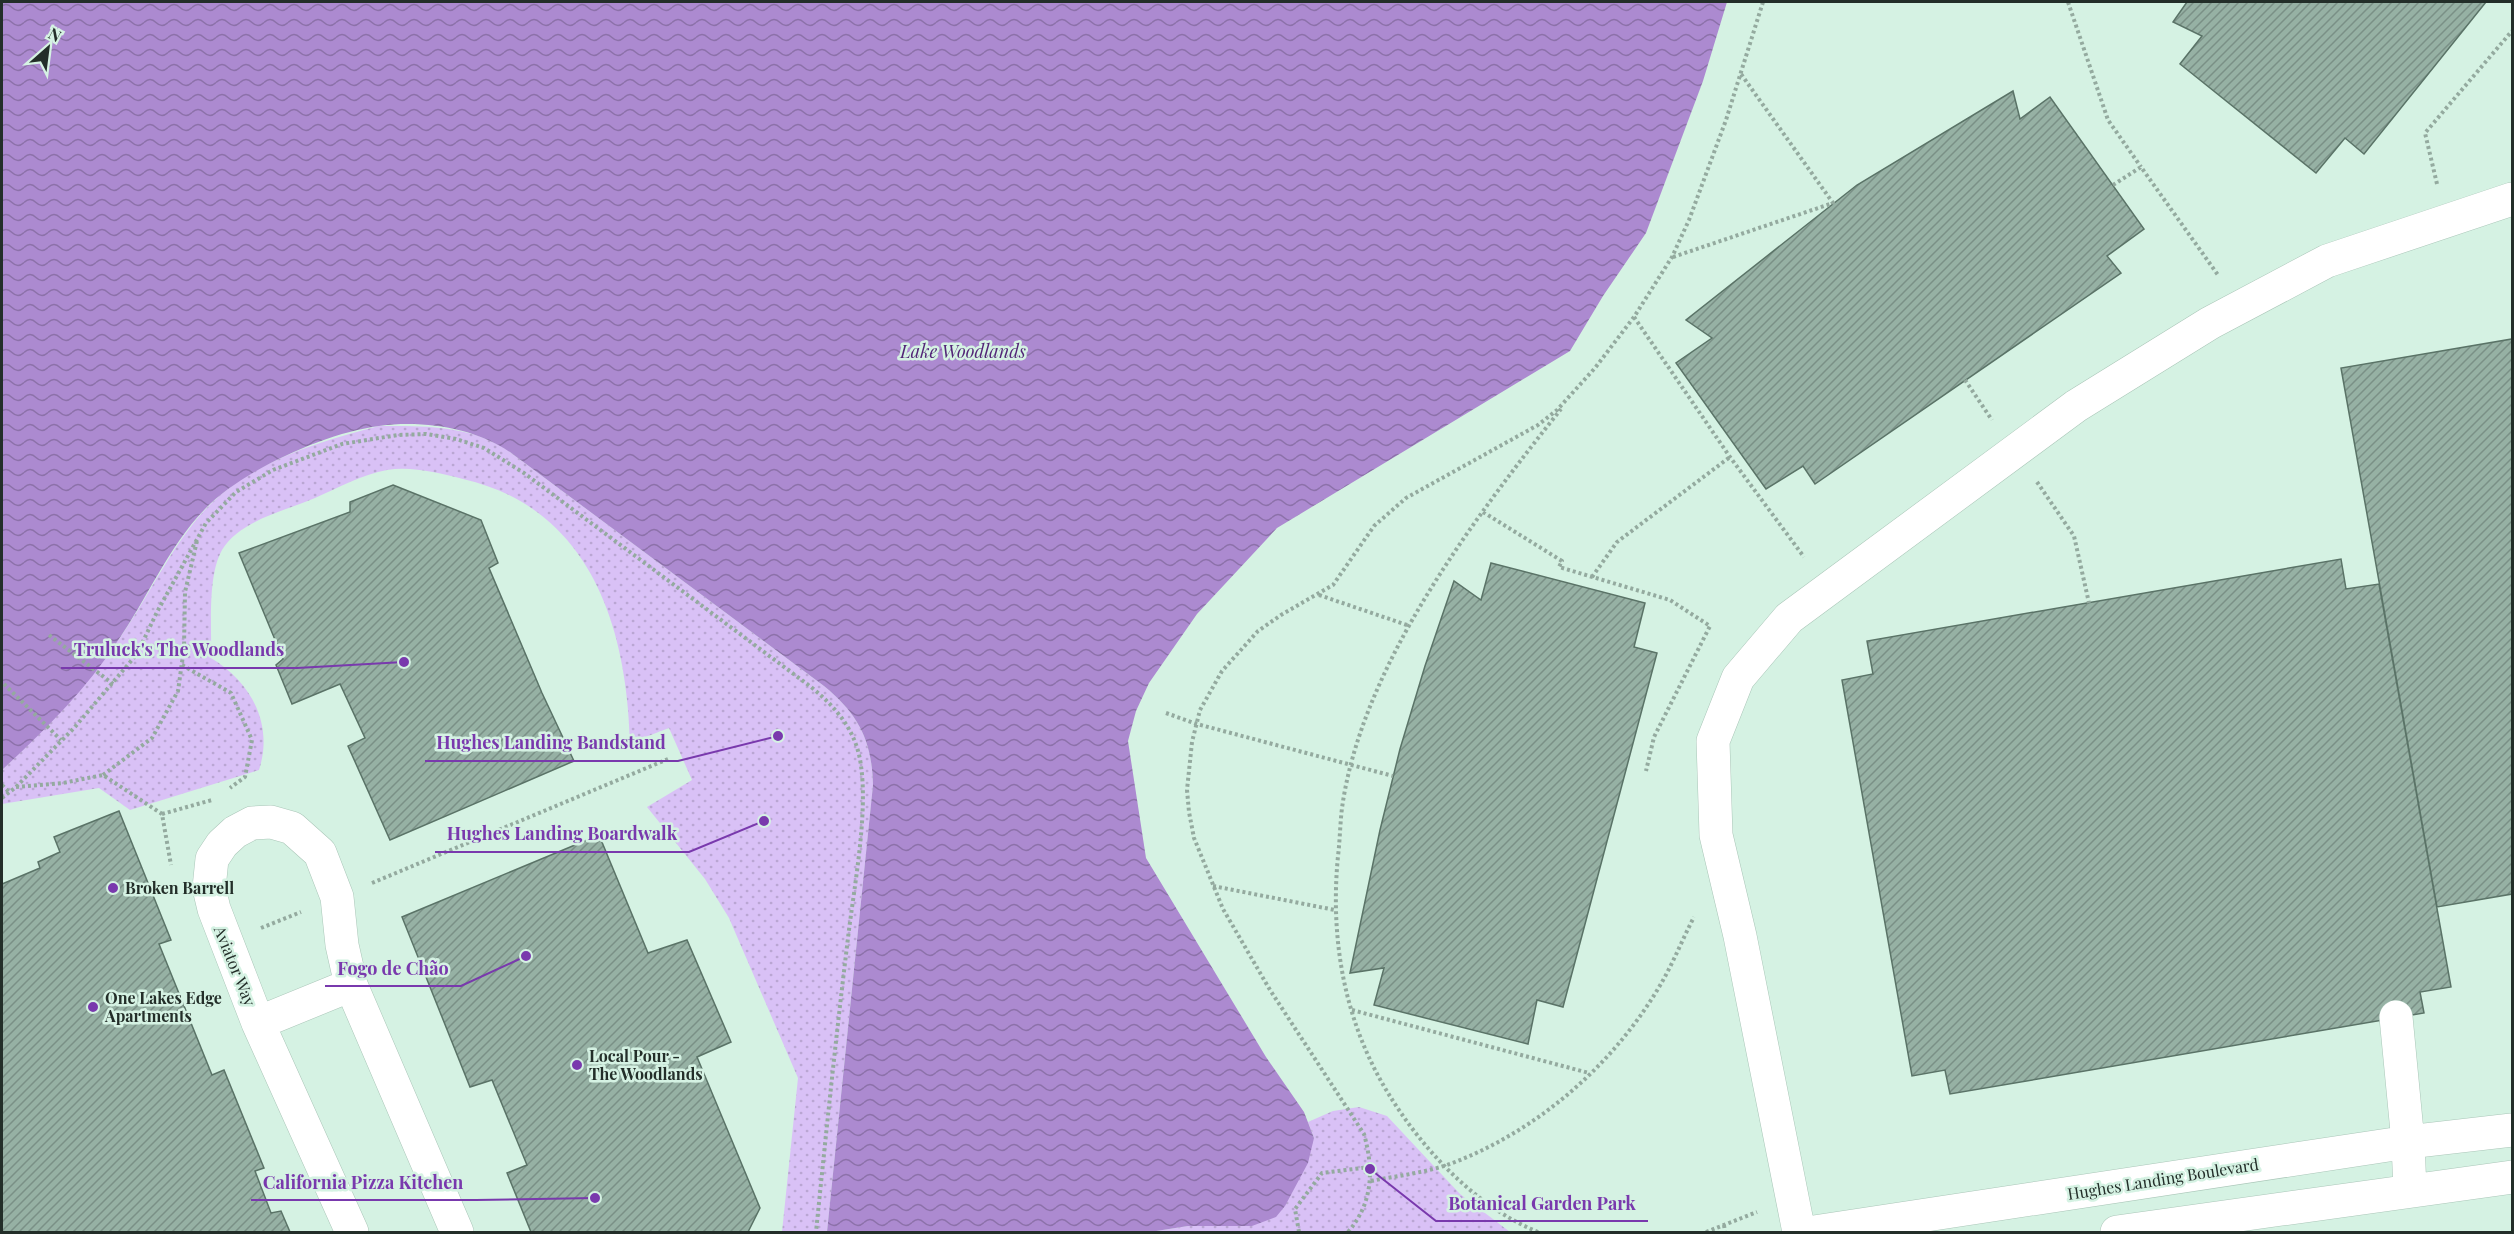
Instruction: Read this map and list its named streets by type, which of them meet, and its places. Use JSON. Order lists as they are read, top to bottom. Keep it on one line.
{"streets":{"street":["Aviator Way","Hughes Landing Boulevard"]},"water":["Lake Woodlands"],"places":["Truluck's The Woodlands","Hughes Landing Bandstand","Hughes Landing Boardwalk","Broken Barrell","Fogo de Chão","One Lakes Edge Apartments","Local Pour - The Woodlands","Botanical Garden Park","California Pizza Kitchen"],"north":"top right"}
